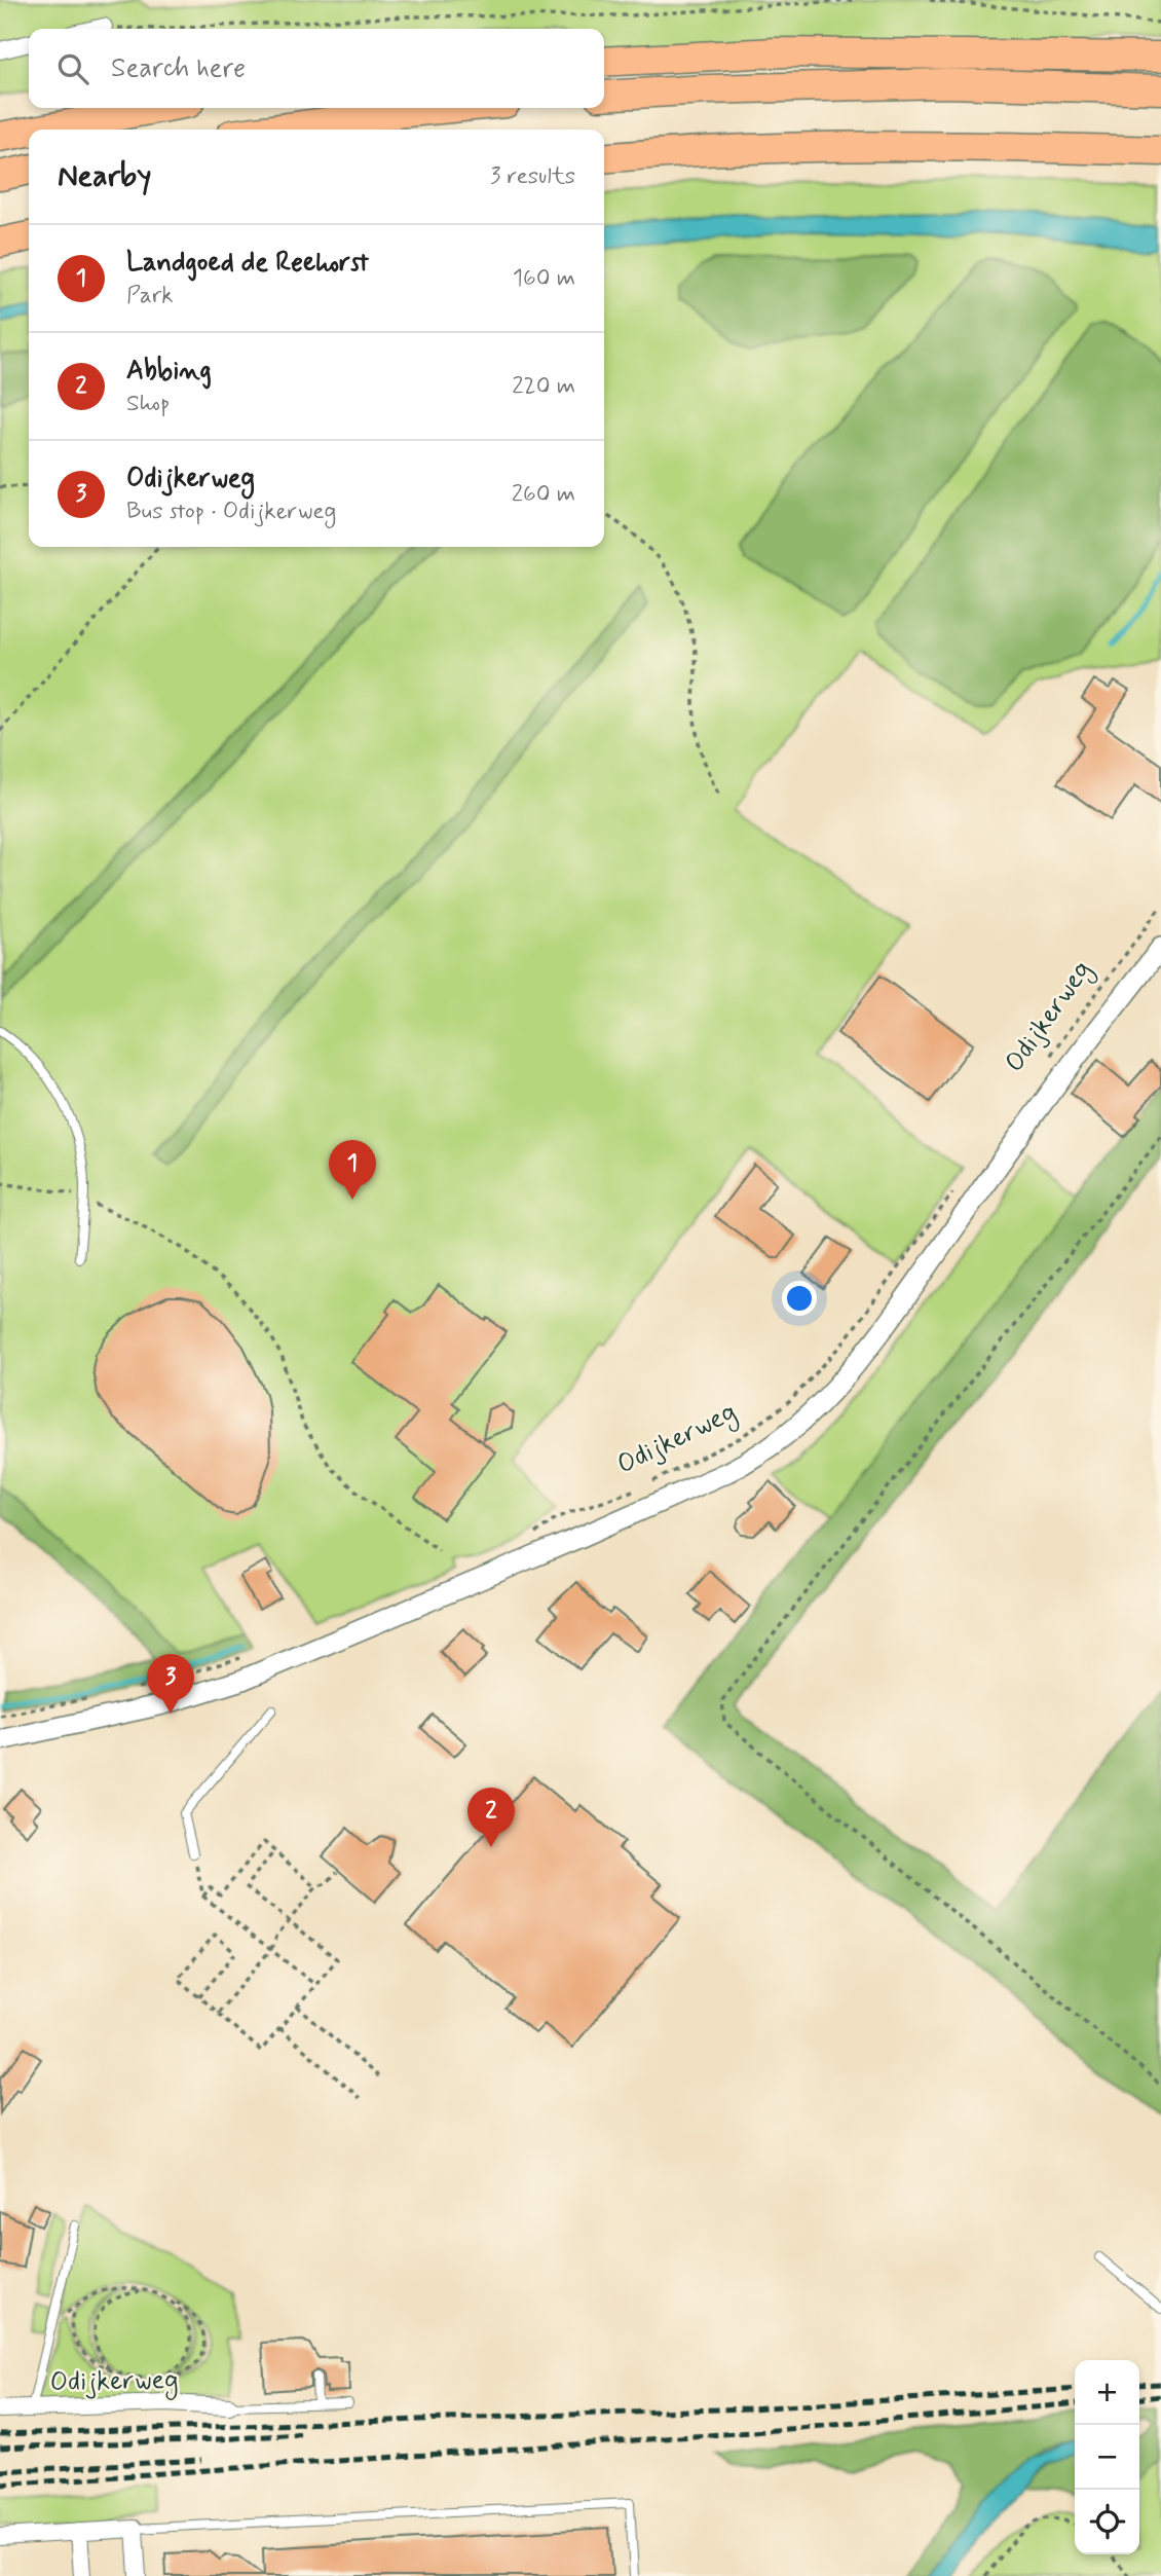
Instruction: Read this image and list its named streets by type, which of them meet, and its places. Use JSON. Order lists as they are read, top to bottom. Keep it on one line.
{"streets":{"street":["Odijkerweg"]},"page":{"search":"Search here","heading":["Nearby","3 results"],"list":[{"mark":"1","name":"Landgoed de Reehorst","note":"Park","value":"160 m"},{"mark":"2","name":"Abbing","note":"Shop","value":"220 m"},{"mark":"3","name":"Odijkerweg","note":"Bus stop · Odijkerweg","value":"260 m"}],"pins":["1","3","2"],"map_buttons":["+","−"]}}
